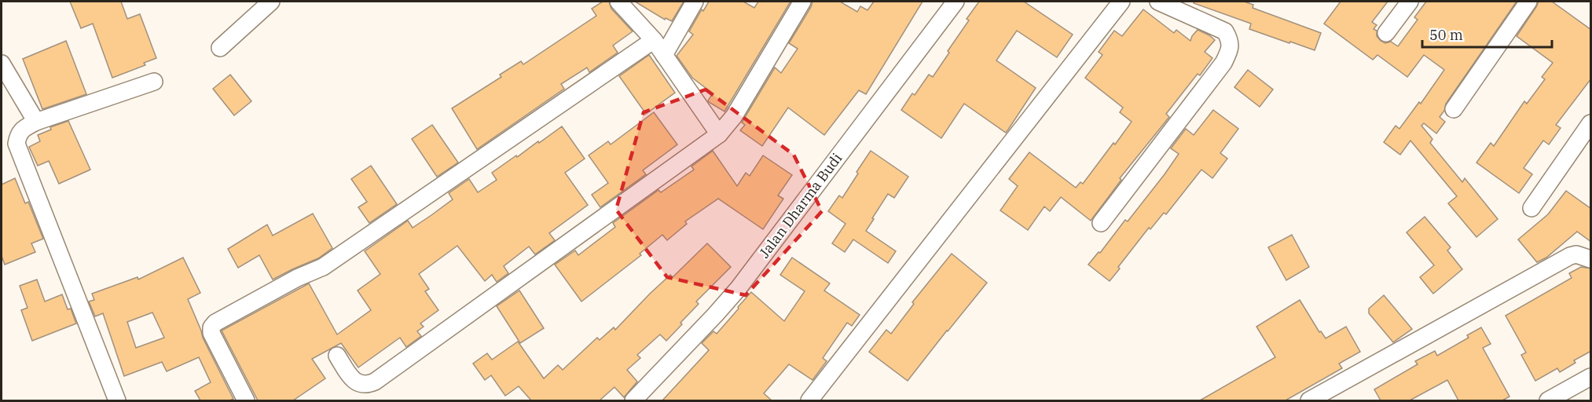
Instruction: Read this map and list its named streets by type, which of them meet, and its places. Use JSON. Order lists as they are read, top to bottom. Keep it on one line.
{"streets":{"street":["Jalan Dharma Budi"]},"scale_bar":"50 m"}
